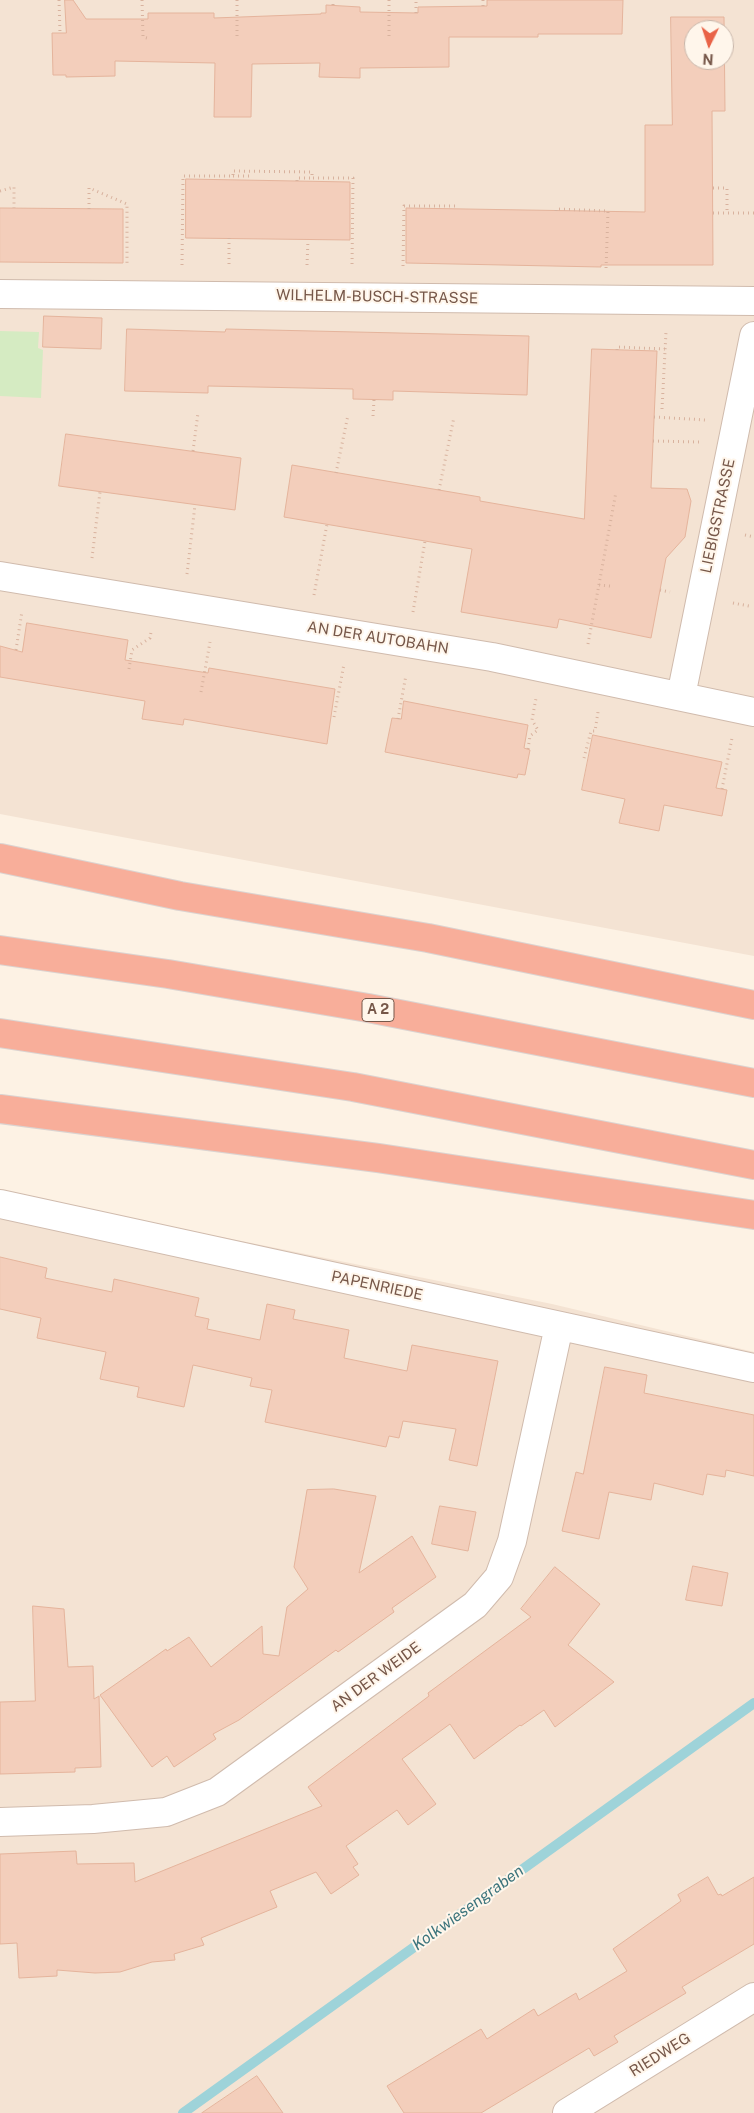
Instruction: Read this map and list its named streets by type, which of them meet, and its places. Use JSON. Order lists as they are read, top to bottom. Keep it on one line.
{"streets":{"highway":["A 2"],"street":["WILHELM-BUSCH-STRASSE","LIEBIGSTRASSE","AN DER AUTOBAHN","PAPENRIEDE","AN DER WEIDE","RIEDWEG"]},"crossings":[["LIEBIGSTRASSE","AN DER AUTOBAHN"],["PAPENRIEDE","AN DER WEIDE"]],"water":["Kolkwiesengraben"],"north":"bottom"}
